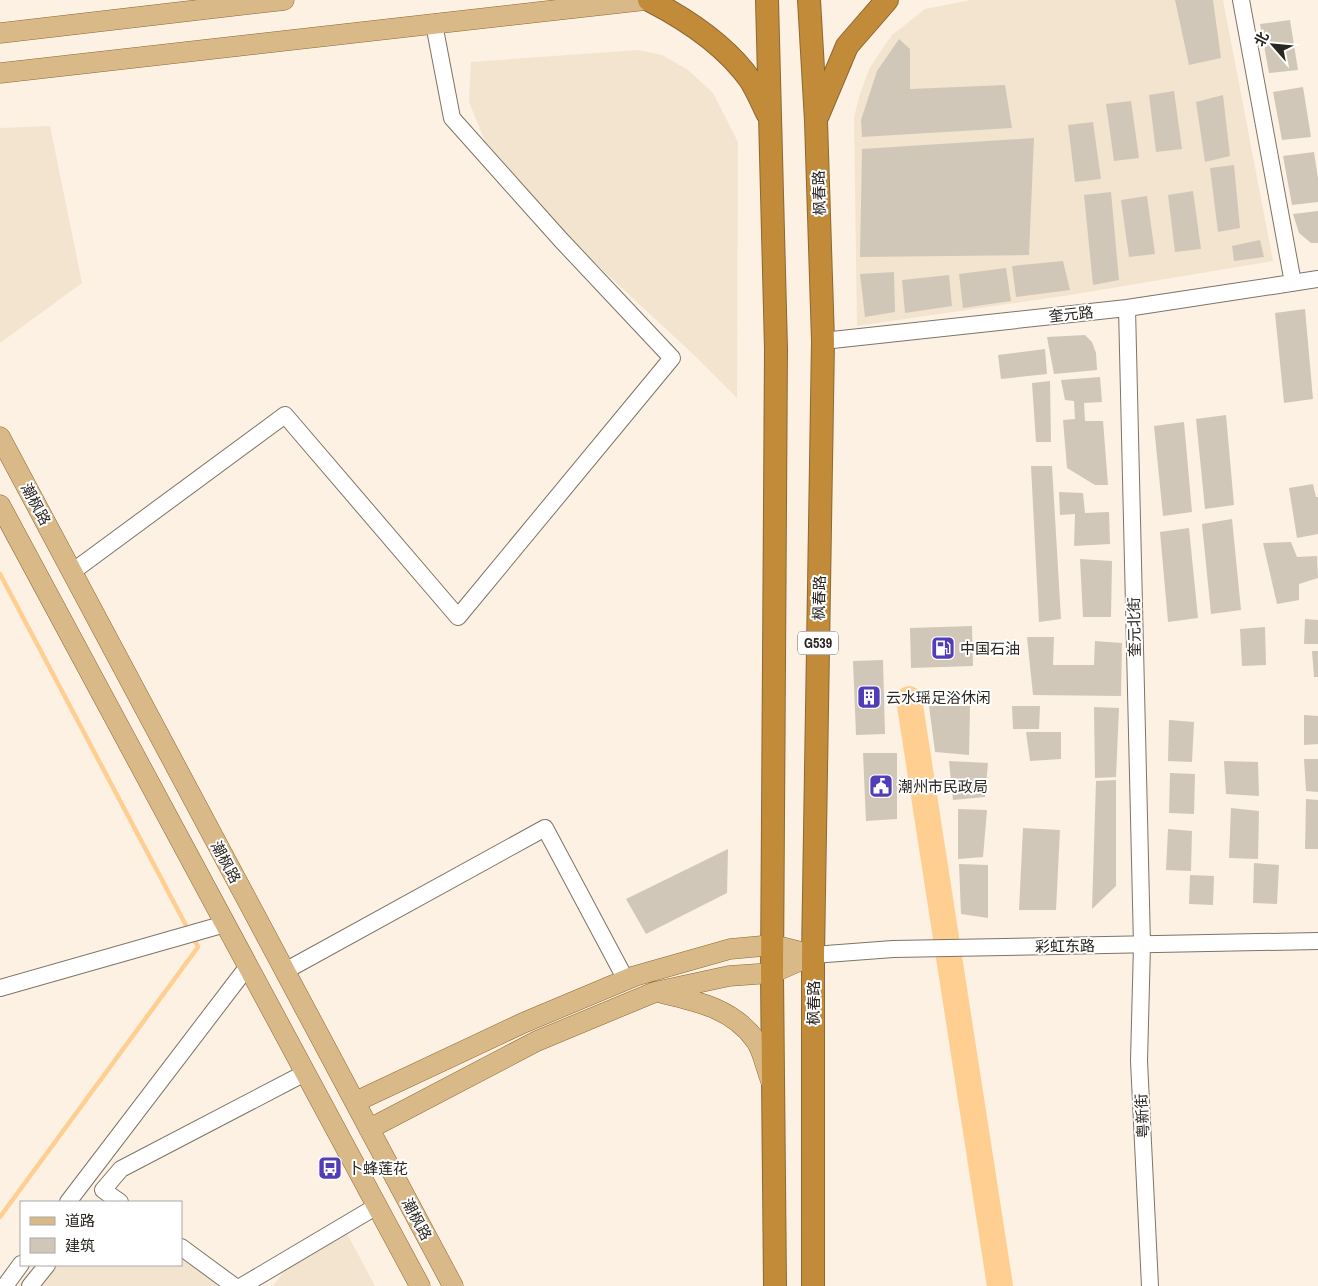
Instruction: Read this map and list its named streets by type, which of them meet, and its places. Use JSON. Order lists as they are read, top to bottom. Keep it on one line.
{"streets":{"highway":["枫春路","G539"],"main road":["潮枫路"],"street":["奎元路","奎元北街","彩虹东路","粤新街"]},"crossings":[["枫春路","奎元路"],["枫春路","彩虹东路"],["奎元路","奎元北街"],["奎元北街","彩虹东路"],["奎元北街","粤新街"],["彩虹东路","粤新街"]],"places":{"fuel station":["中国石油"],"building":["云水瑶足浴休闲"],"public building":["潮州市民政局"],"bus stop":["卜蜂莲花"]},"legend":["道路","建筑"],"north":"top left"}
